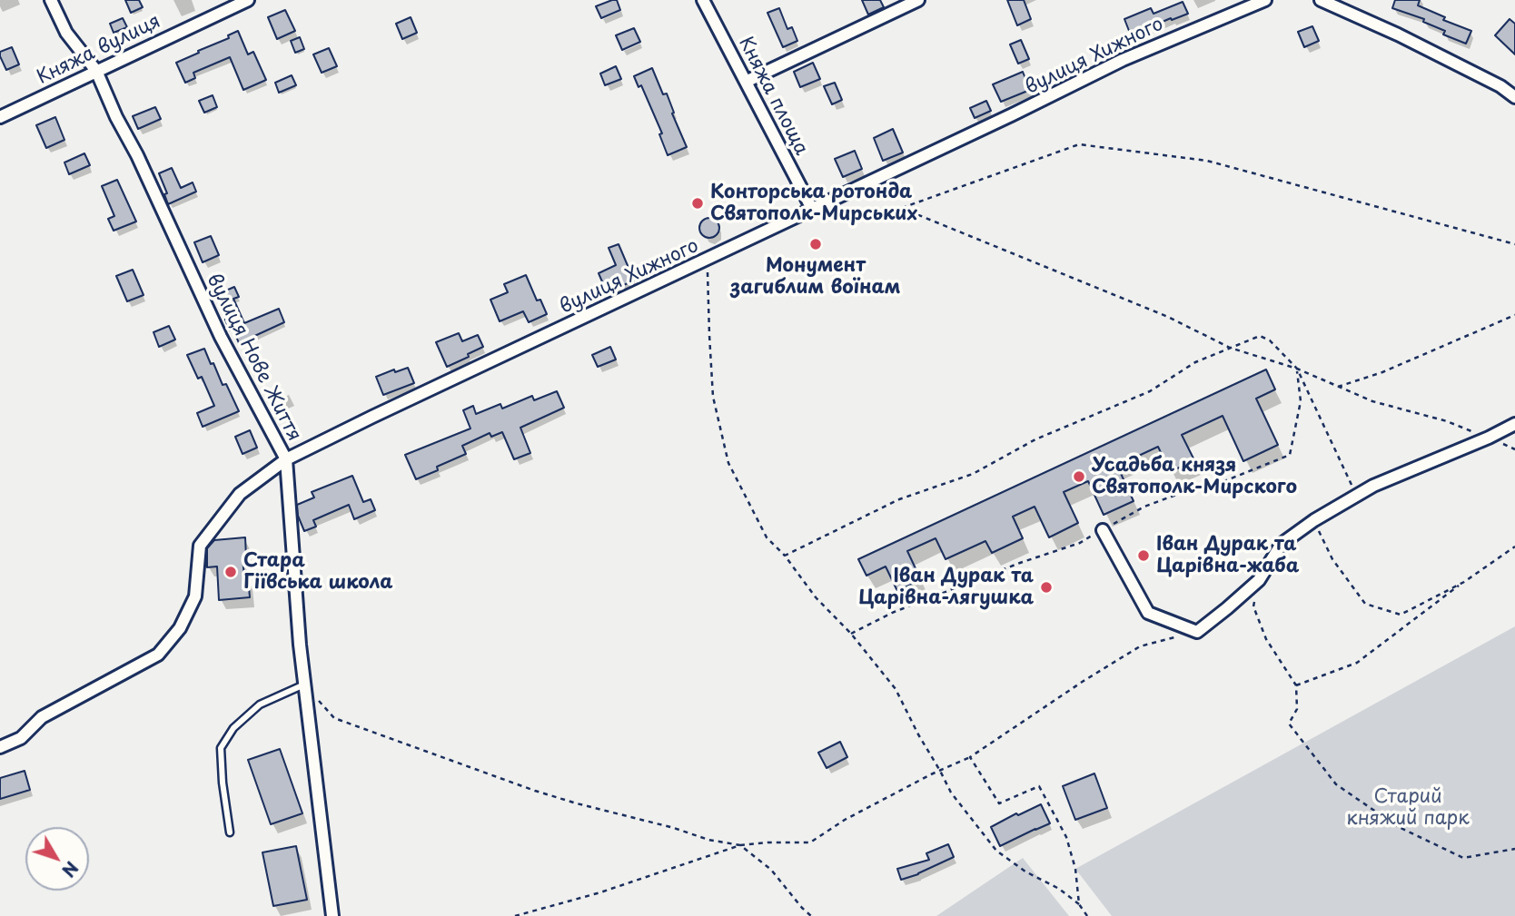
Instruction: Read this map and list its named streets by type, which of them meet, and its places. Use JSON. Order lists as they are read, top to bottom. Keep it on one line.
{"streets":{"street":["Княжа вулиця","вулиця Хижного","Княжа площа","вулиця Нове Життя"]},"crossings":[["Княжа вулиця","вулиця Нове Життя"],["вулиця Хижного","Княжа площа"],["вулиця Хижного","вулиця Нове Життя"]],"parks":["Старий княжий парк"],"places":["Конторська ротонда Святополк-Мирських","Монумент загиблим воїнам","Усадьба князя Святополк-Мирского","Іван Дурак та Царівна-жаба","Стара Гіївська школа","Іван Дурак та Царівна-лягушка"],"north":"bottom right"}
